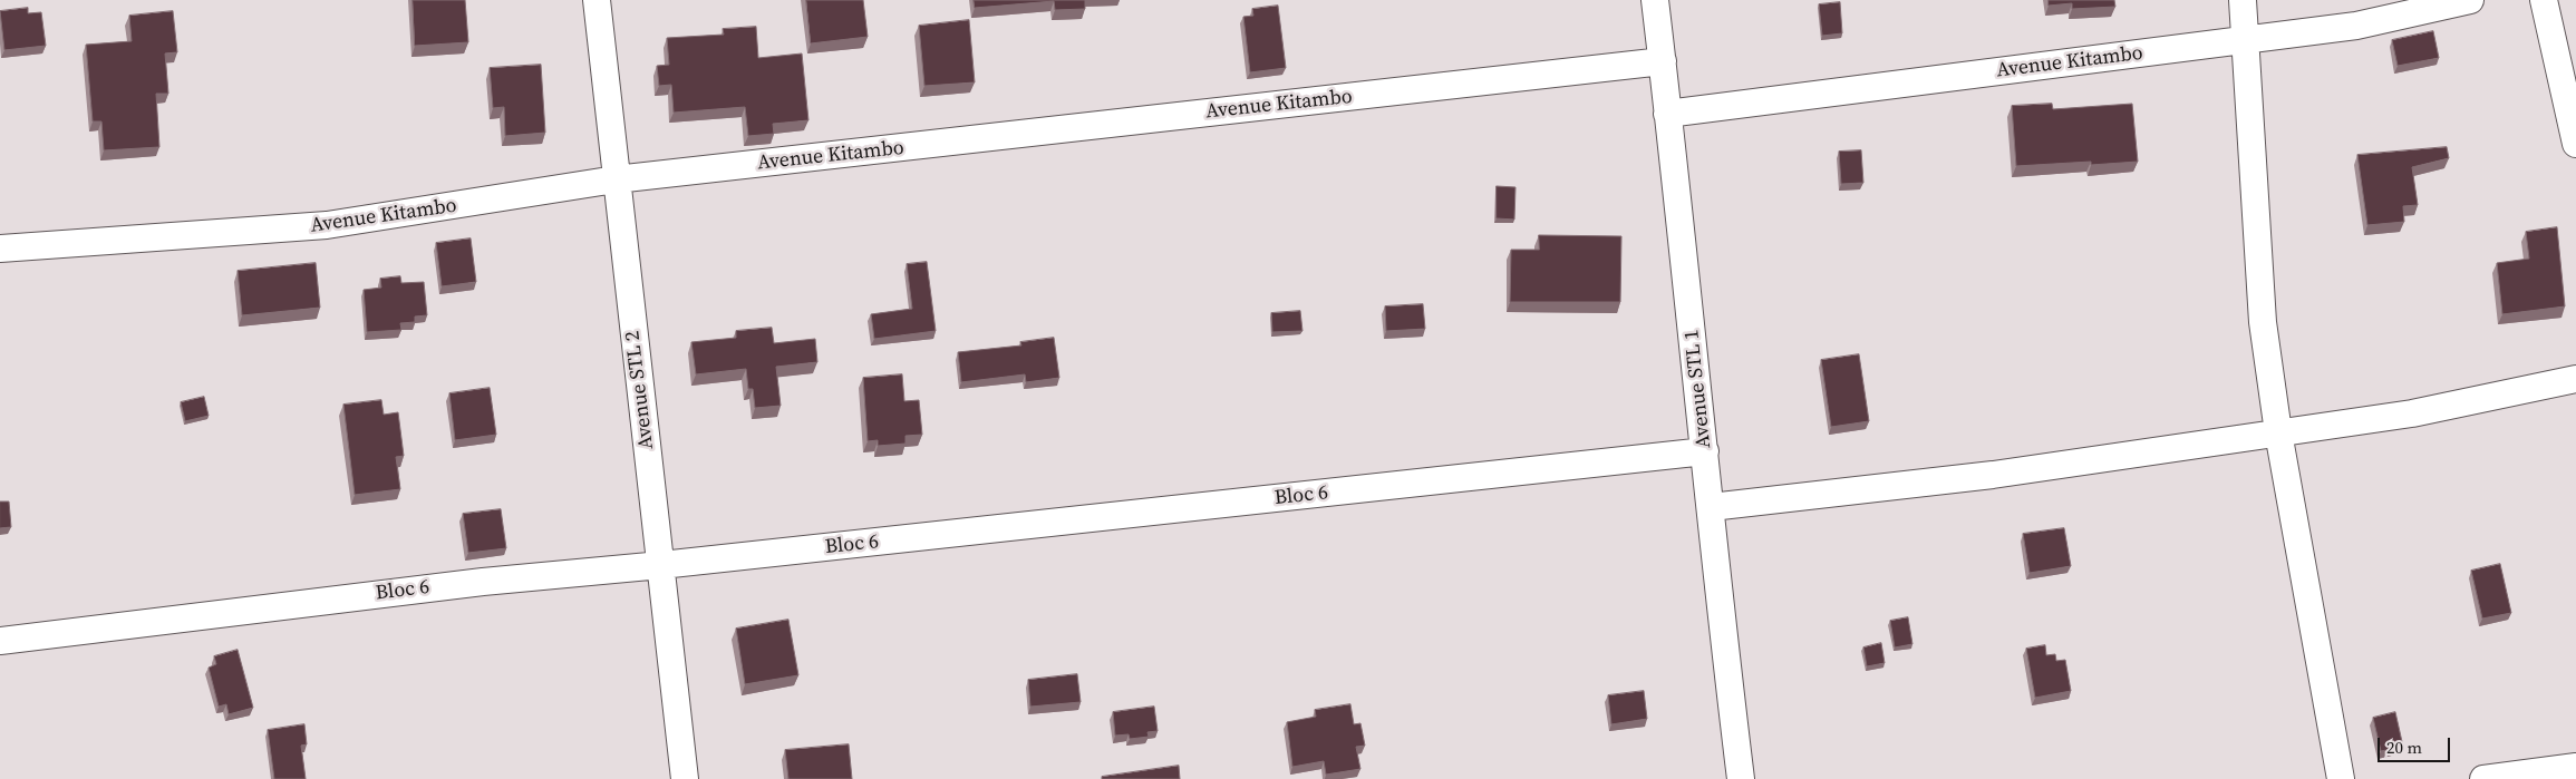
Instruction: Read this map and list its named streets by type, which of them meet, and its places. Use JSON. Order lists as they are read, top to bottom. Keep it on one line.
{"streets":{"street":["Avenue Kitambo","Avenue STL 1","Avenue STL 2","Bloc 6"]},"crossings":[["Avenue Kitambo","Avenue STL 1"],["Avenue Kitambo","Avenue STL 2"],["Avenue STL 1","Bloc 6"],["Avenue STL 2","Bloc 6"]],"scale_bar":"20 m"}
